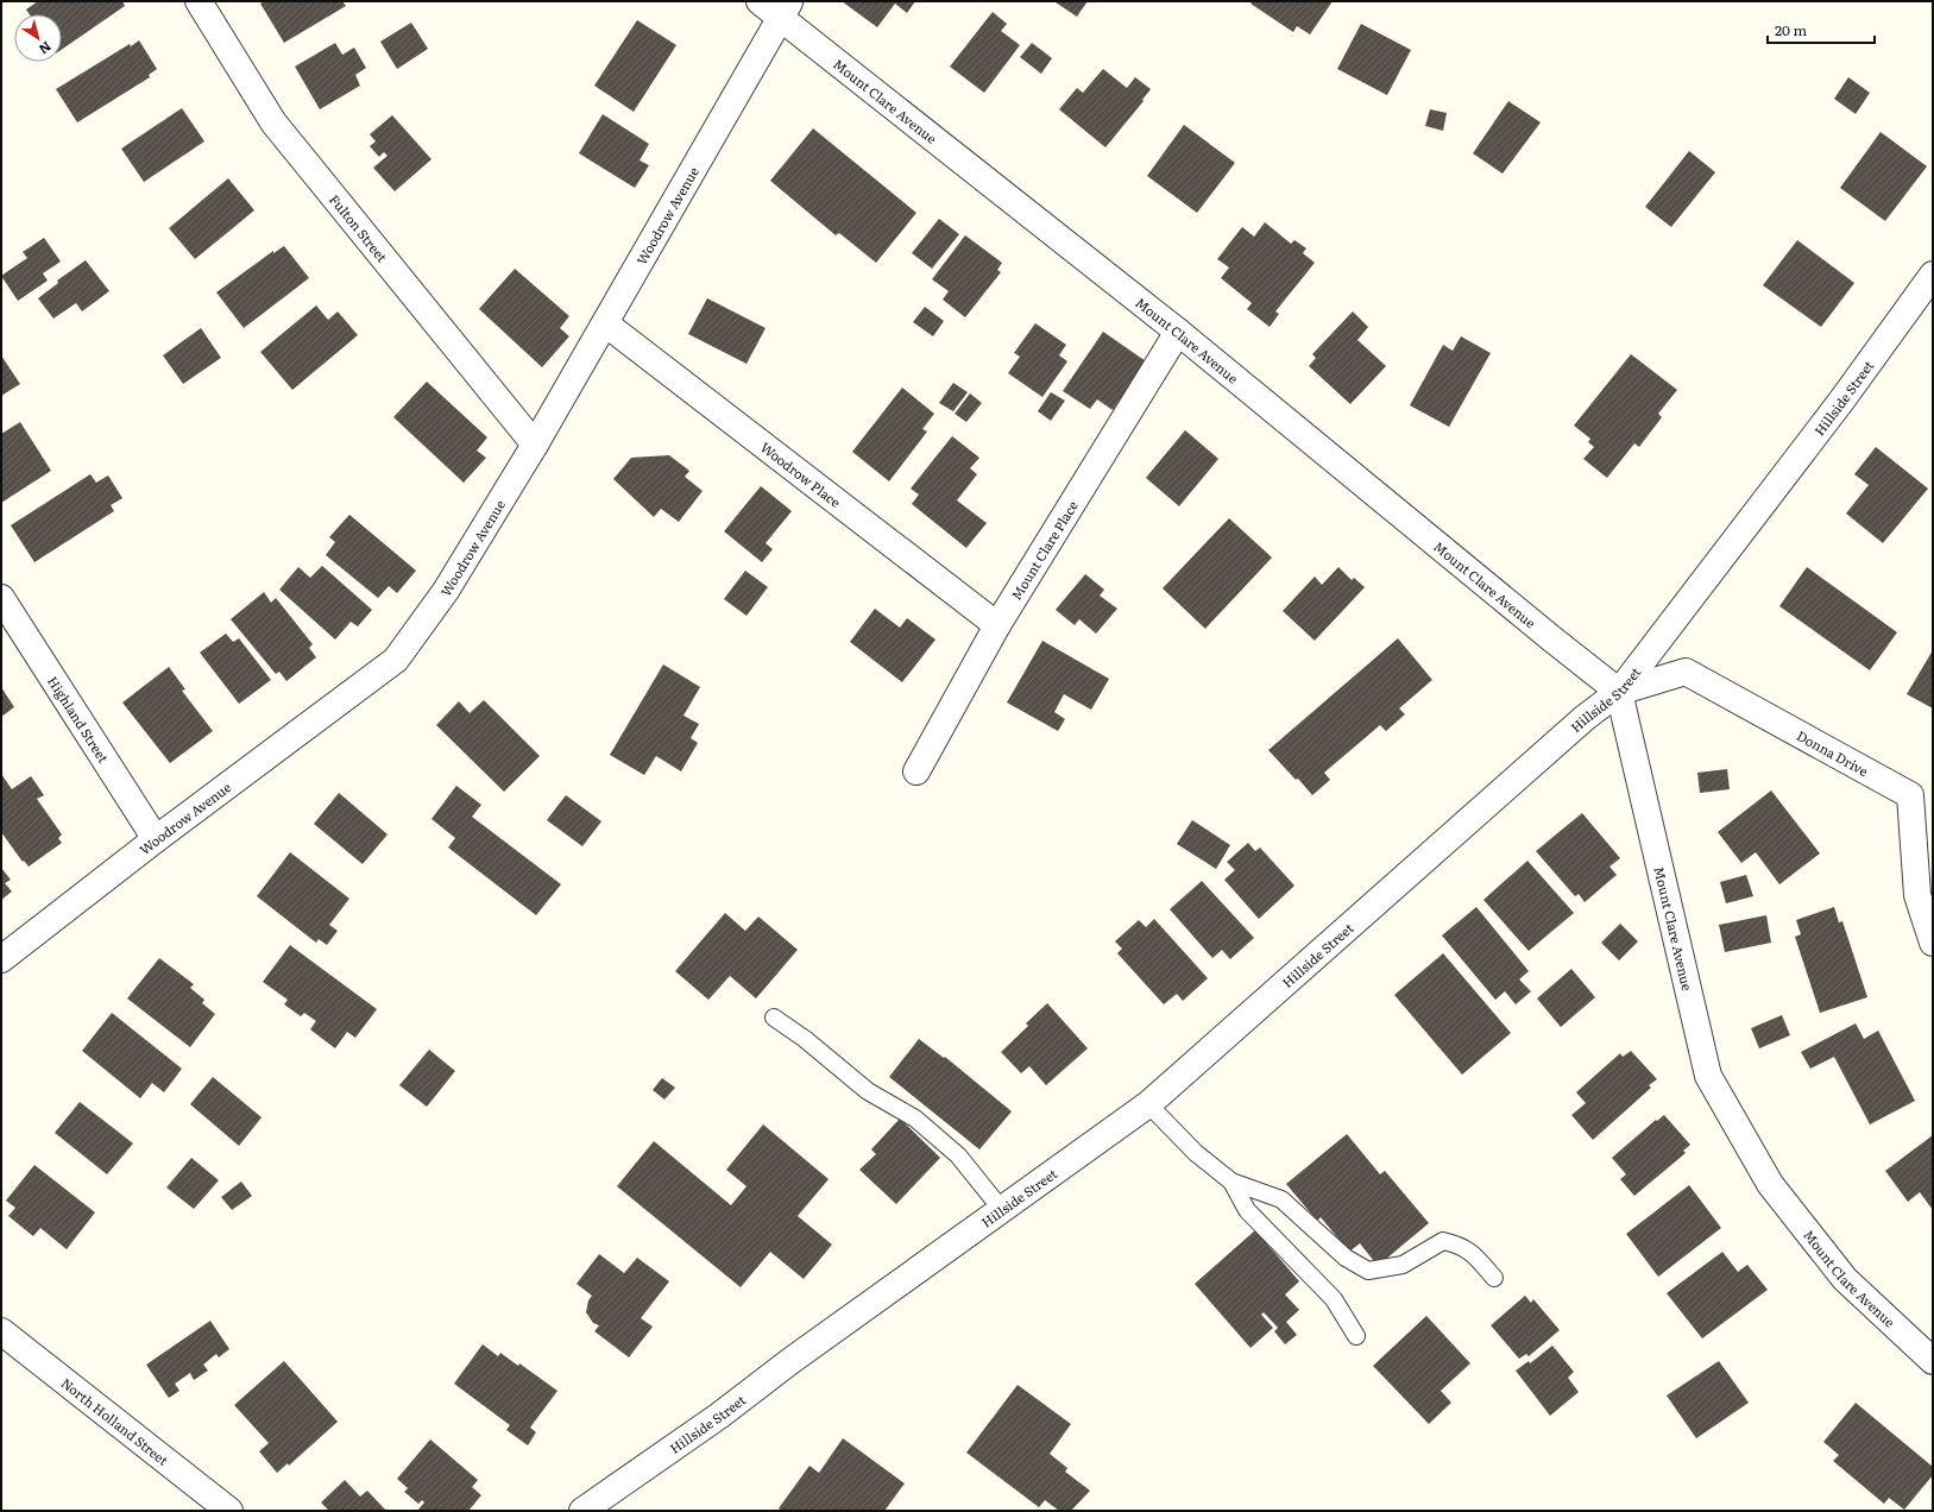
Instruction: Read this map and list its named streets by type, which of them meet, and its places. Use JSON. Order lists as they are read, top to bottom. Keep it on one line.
{"streets":{"street":["Mount Clare Avenue","Woodrow Avenue","Fulton Street","Hillside Street","Woodrow Place","Mount Clare Place","Highland Street","Donna Drive","North Holland Street"]},"crossings":[["Mount Clare Avenue","Woodrow Avenue"],["Mount Clare Avenue","Hillside Street"],["Mount Clare Avenue","Mount Clare Place"],["Mount Clare Avenue","Donna Drive"],["Woodrow Avenue","Fulton Street"],["Woodrow Avenue","Woodrow Place"],["Woodrow Avenue","Highland Street"],["Hillside Street","Donna Drive"],["Woodrow Place","Mount Clare Place"]],"scale_bar":"20 m","north":"bottom right"}
